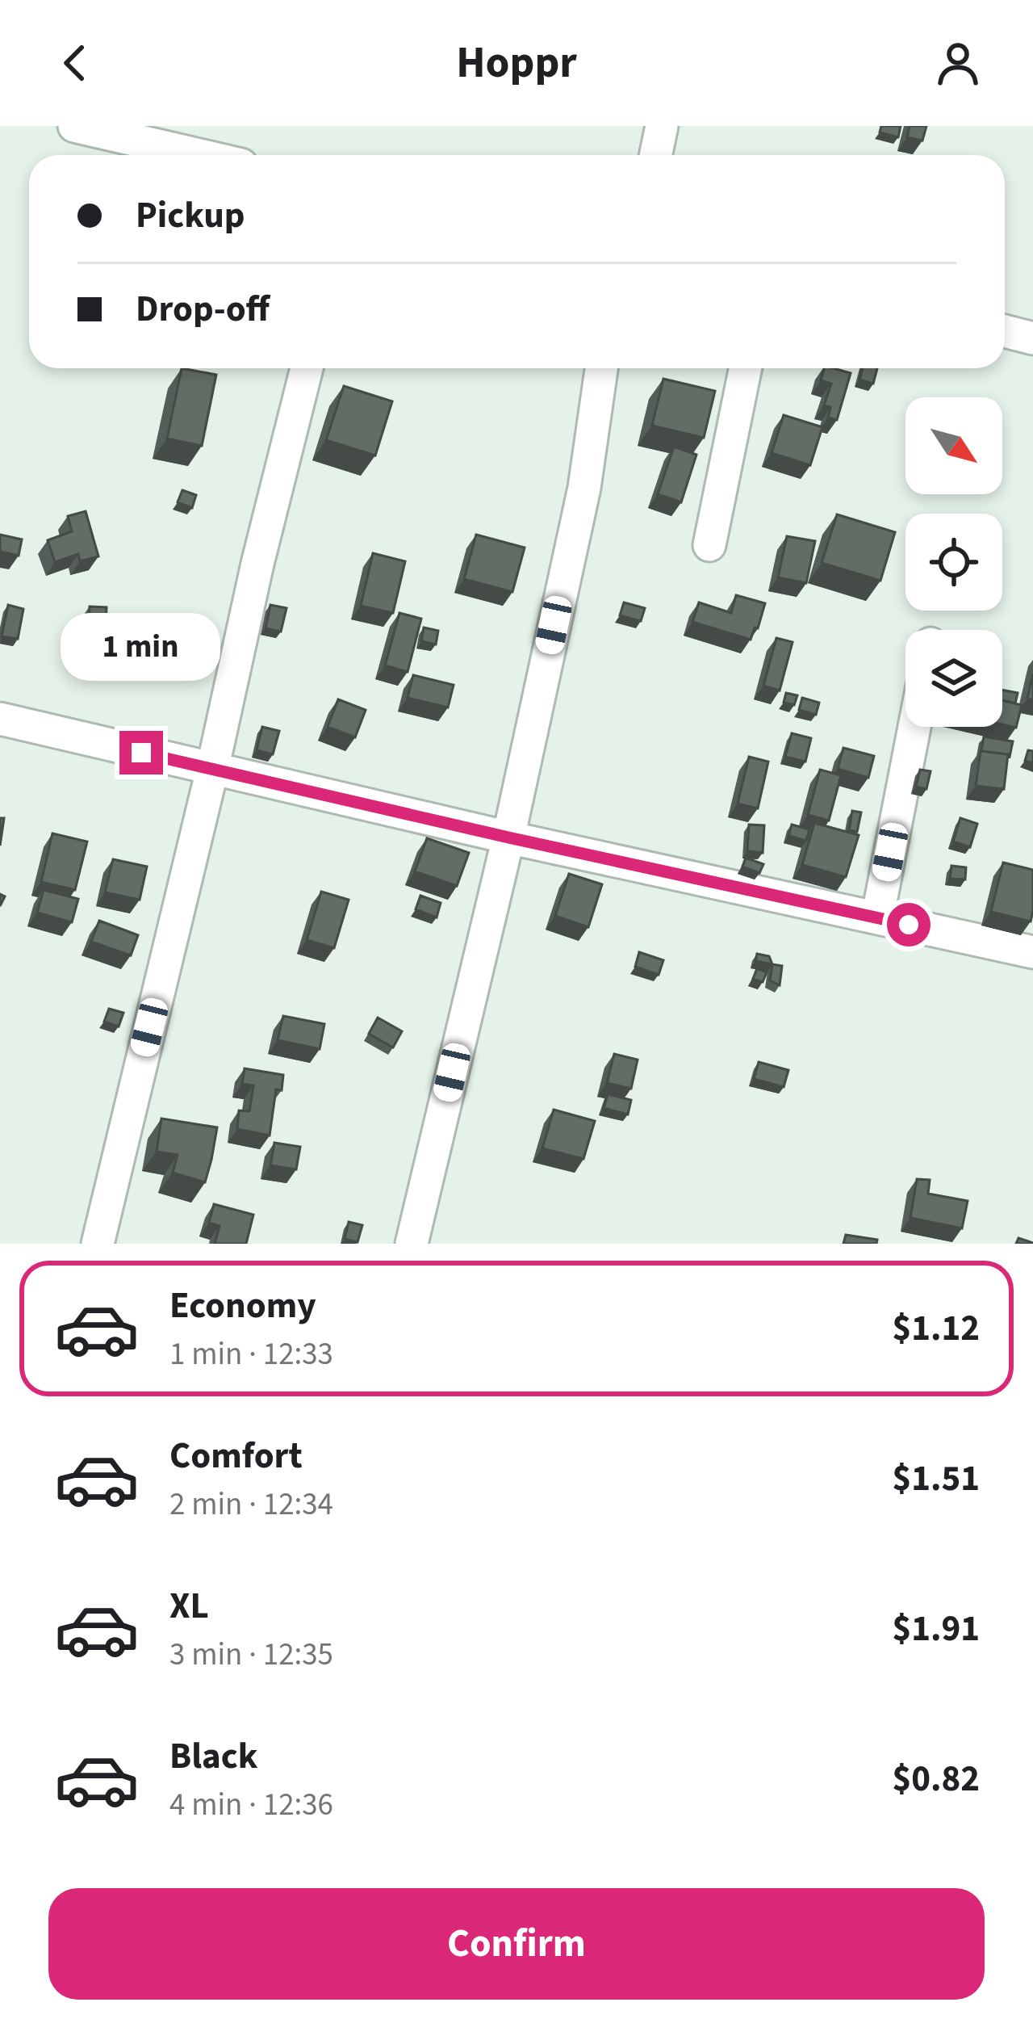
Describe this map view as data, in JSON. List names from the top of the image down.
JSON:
{
  "north": "bottom right",
  "page": {
    "header": "Hoppr",
    "banner": ["Pickup", "Drop-off"],
    "bubble": "1 min",
    "list": [
      {
        "name": "Economy",
        "note": "1 min · 12:33",
        "value": "$1.12"
      },
      {
        "name": "Comfort",
        "note": "2 min · 12:34",
        "value": "$1.51"
      },
      {
        "name": "XL",
        "note": "3 min · 12:35",
        "value": "$1.91"
      },
      {
        "name": "Black",
        "note": "4 min · 12:36",
        "value": "$0.82"
      }
    ],
    "buttons": "Confirm"
  }
}
